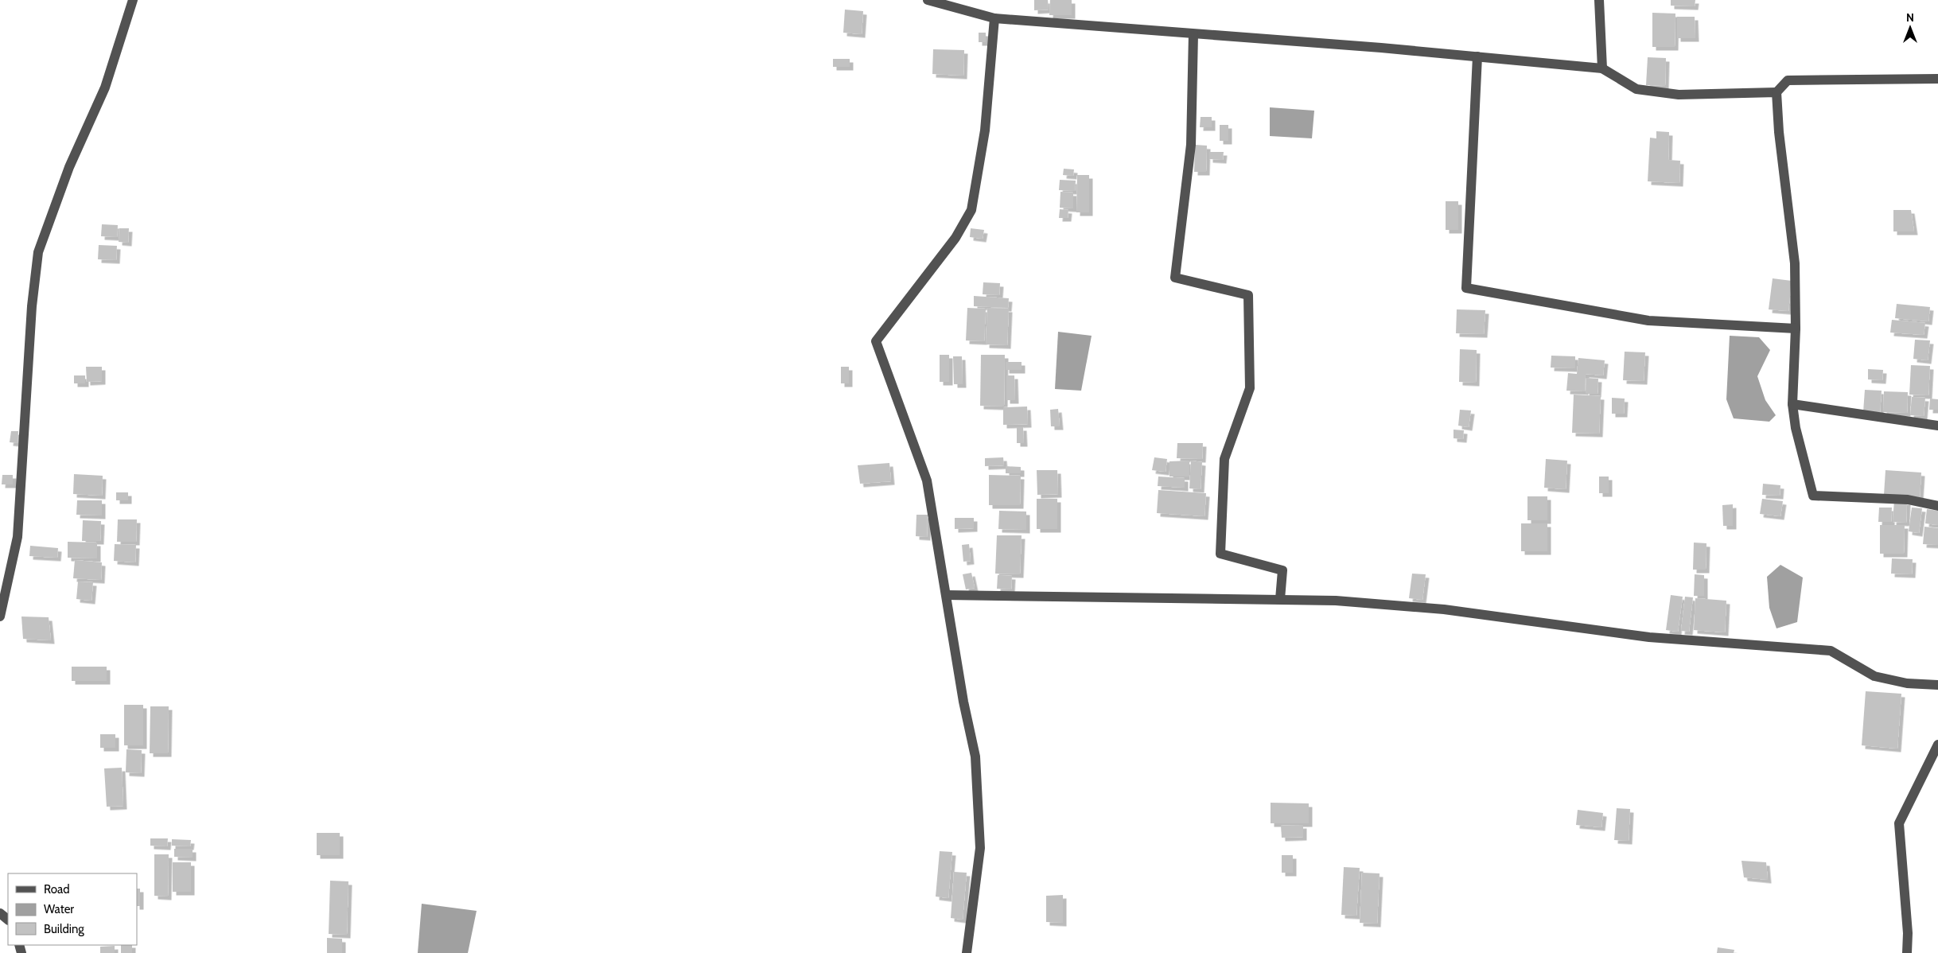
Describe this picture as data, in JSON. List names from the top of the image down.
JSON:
{
  "legend": ["Road", "Water", "Building"],
  "north": "top"
}
